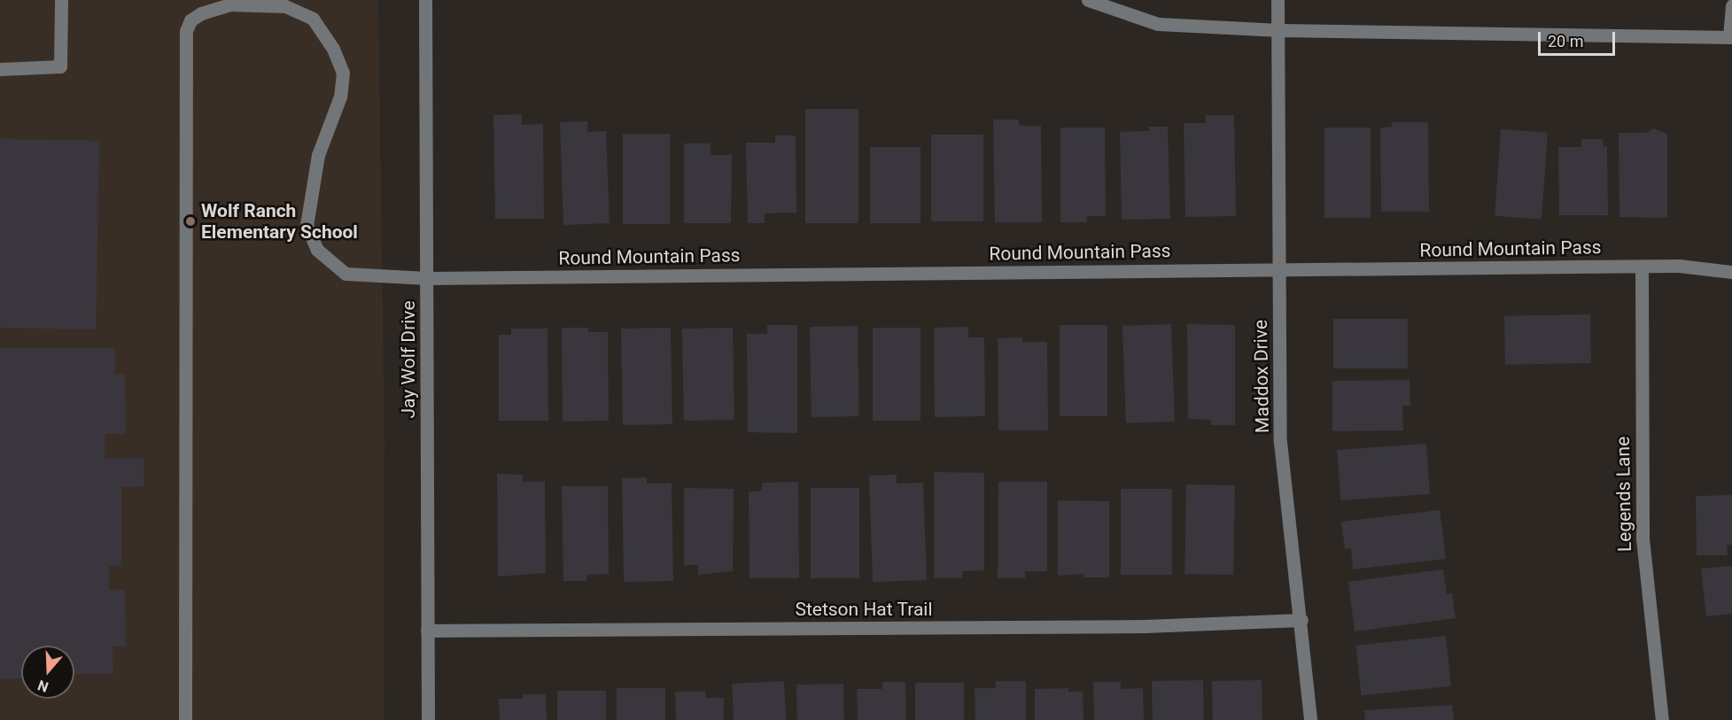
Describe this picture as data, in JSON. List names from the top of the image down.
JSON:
{
  "streets": {
    "street": [
      "Round Mountain Pass",
      "Jay Wolf Drive",
      "Maddox Drive",
      "Legends Lane",
      "Stetson Hat Trail"
    ]
  },
  "crossings": [
    ["Round Mountain Pass", "Jay Wolf Drive"],
    ["Round Mountain Pass", "Maddox Drive"],
    ["Round Mountain Pass", "Legends Lane"],
    ["Jay Wolf Drive", "Stetson Hat Trail"],
    ["Maddox Drive", "Stetson Hat Trail"]
  ],
  "places": ["Wolf Ranch Elementary School"],
  "scale_bar": "20 m",
  "north": "bottom"
}
